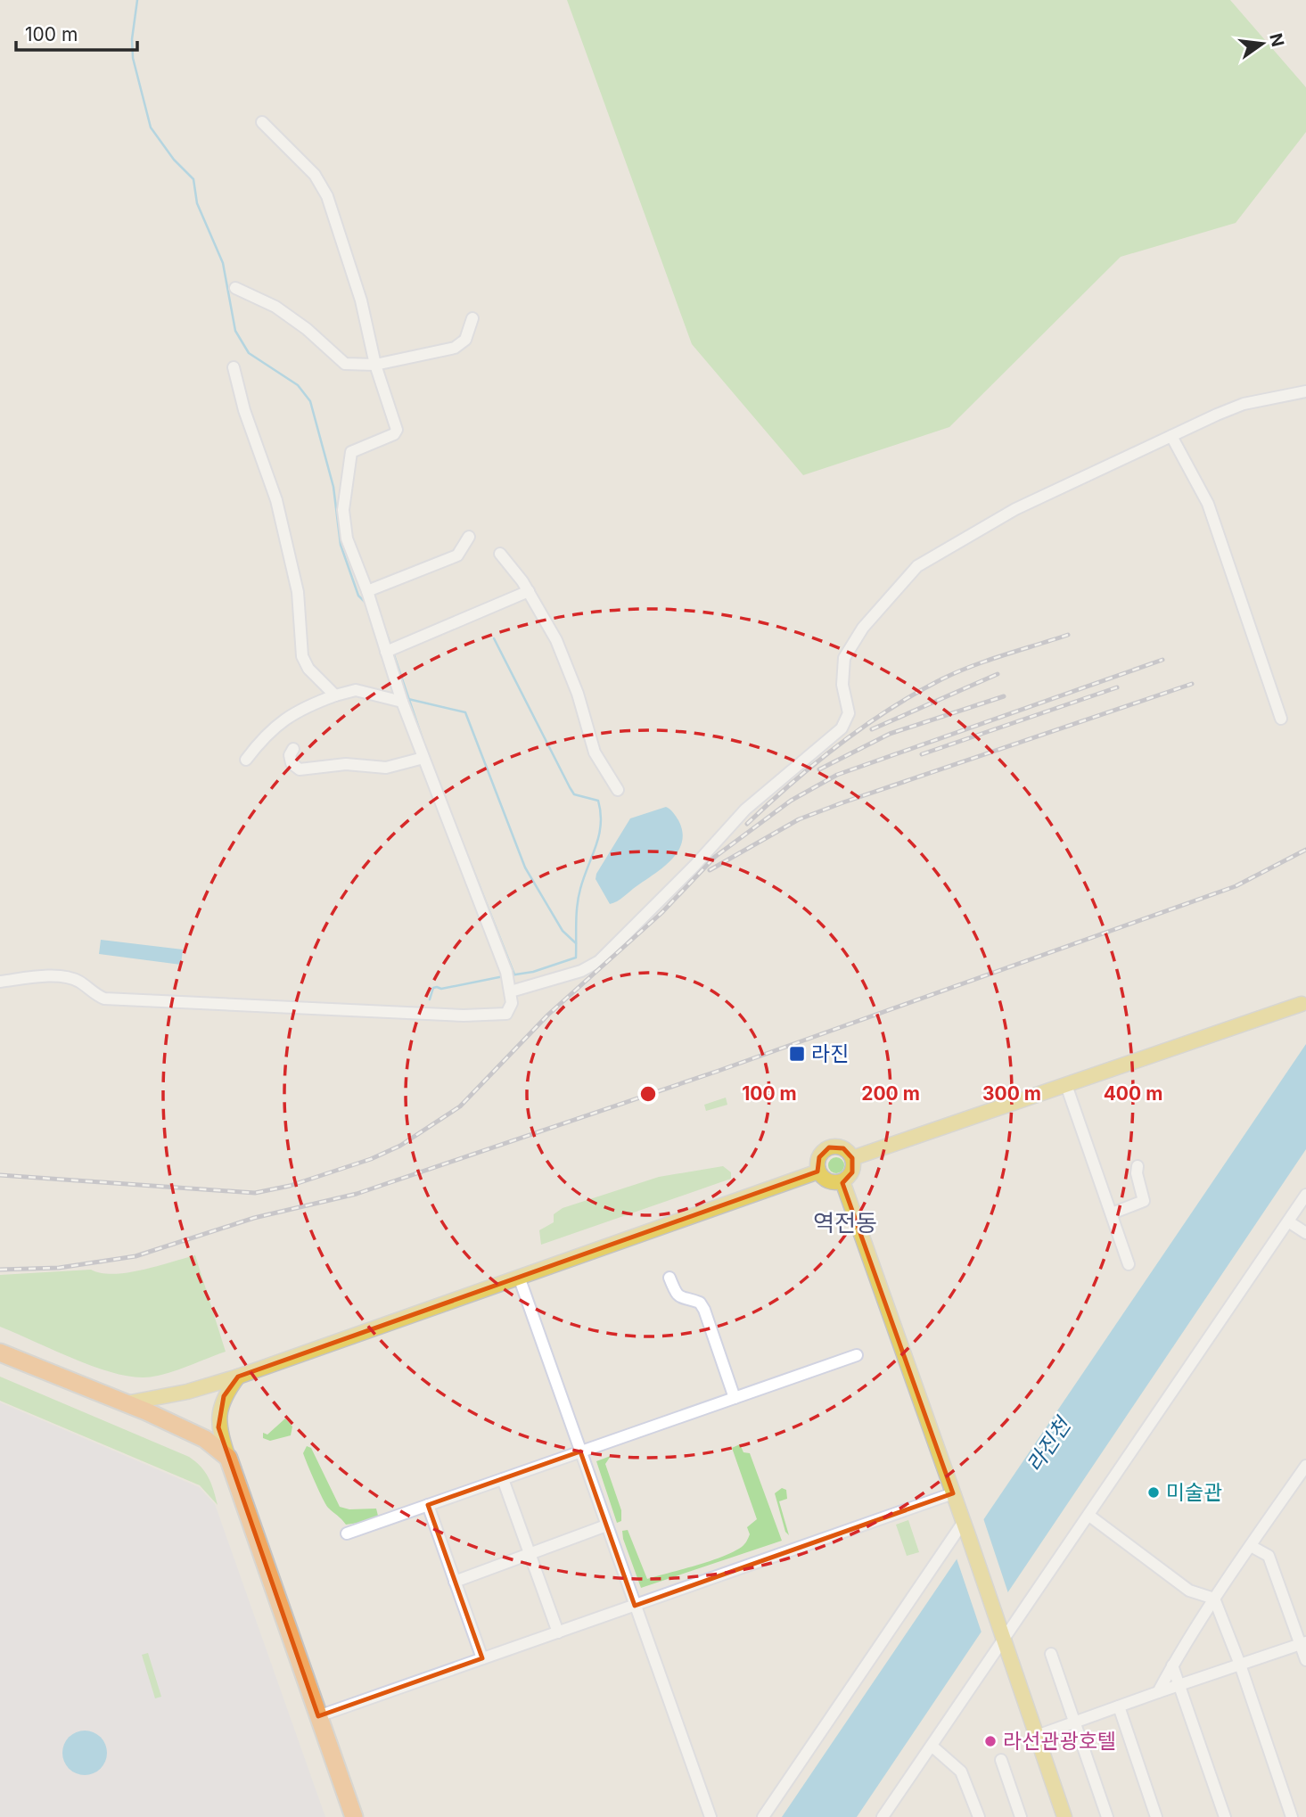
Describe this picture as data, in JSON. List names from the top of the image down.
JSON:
{
  "districts": ["역전동"],
  "water": ["라진천"],
  "places": {
    "transit": ["라진"],
    "other": ["미술관", "라선관광호텔"]
  },
  "scale_bar": "100 m",
  "north": "right",
  "rings": [
    "100 m",
    "200 m",
    "300 m",
    "400 m"
  ]
}
